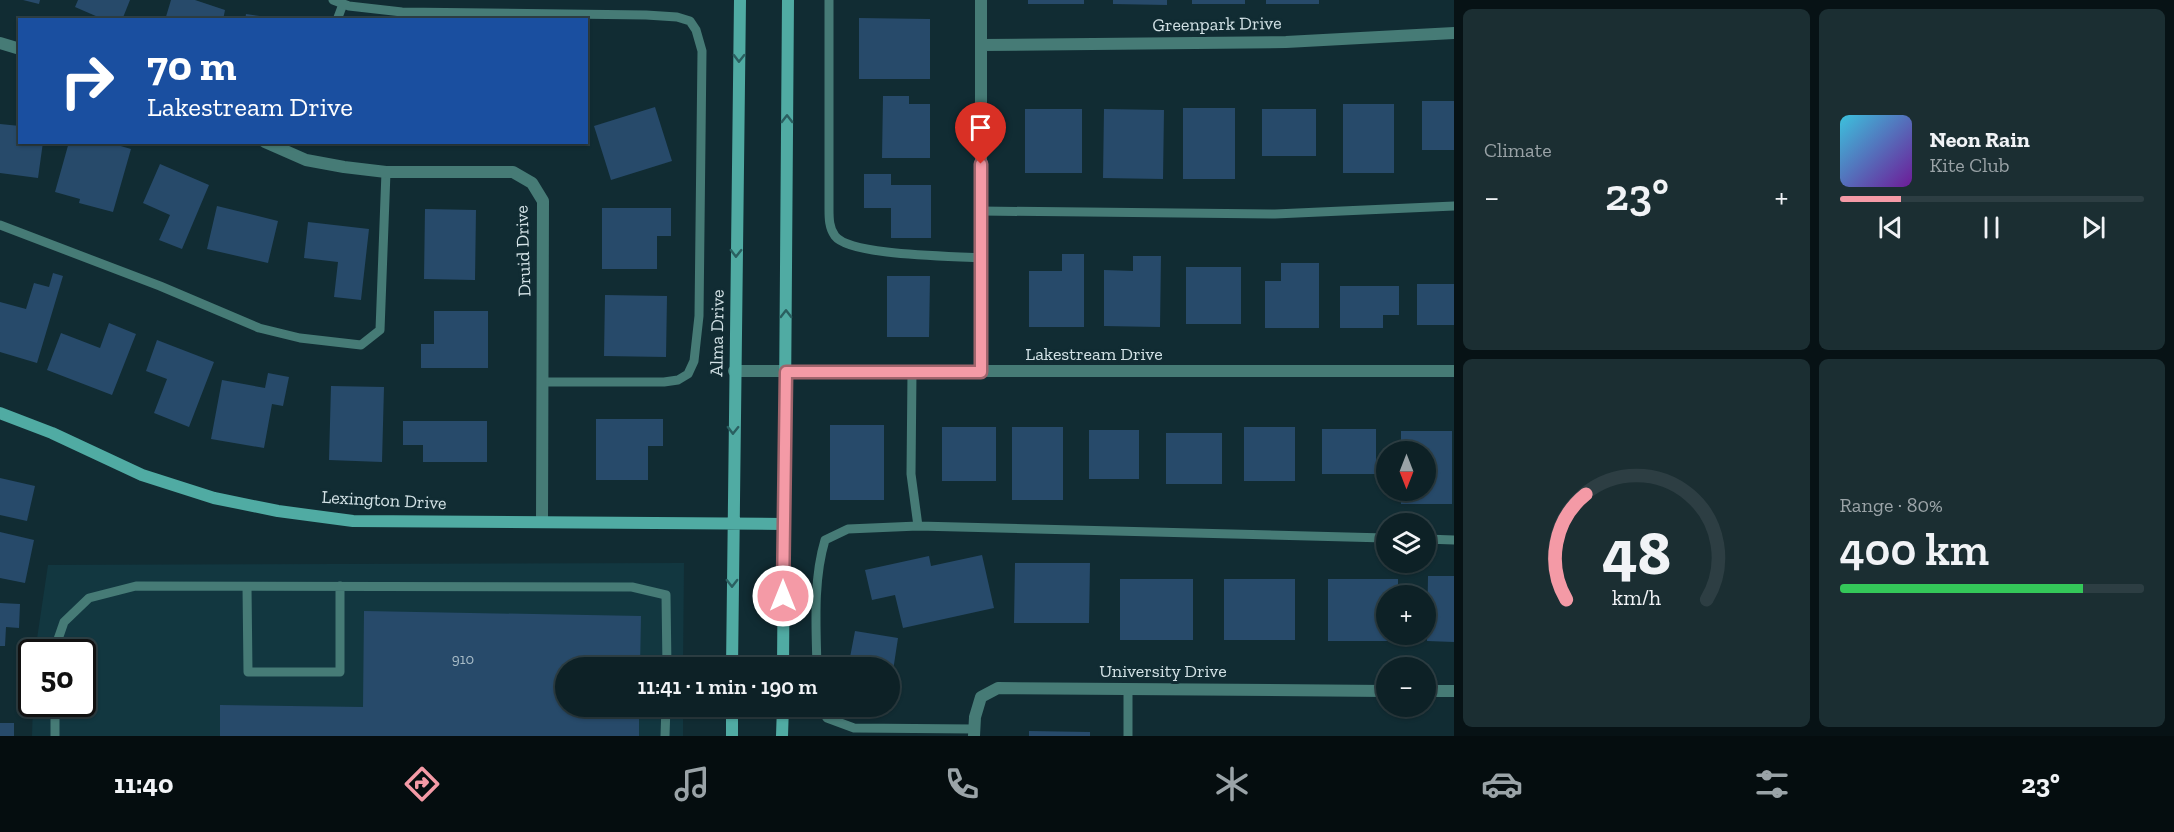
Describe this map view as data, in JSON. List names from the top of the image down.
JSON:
{
  "streets": {
    "main road": ["Alma Drive", "Lexington Drive"],
    "street": [
      "Greenpark Drive",
      "Druid Drive",
      "Lakestream Drive",
      "University Drive"
    ]
  },
  "crossings": [
    ["Druid Drive", "Lexington Drive"],
    ["Alma Drive", "Lakestream Drive"],
    ["Alma Drive", "Lexington Drive"]
  ],
  "house_numbers": ["910"],
  "north": "bottom",
  "page": {
    "tile": [
      "Climate",
      ["Range · 80%", "400 km"]
    ],
    "turn": ["70 m", "Lakestream Drive"],
    "song": ["Neon Rain", "Kite Club"],
    "heat": ["−", "23°", "+"],
    "map_buttons": ["+", "−"],
    "limit": "50",
    "trip": "11:41 · 1 min · 190 m",
    "tabs": ["11:40", "23°"],
    "gauge": ["48", "km/h"]
  }
}
